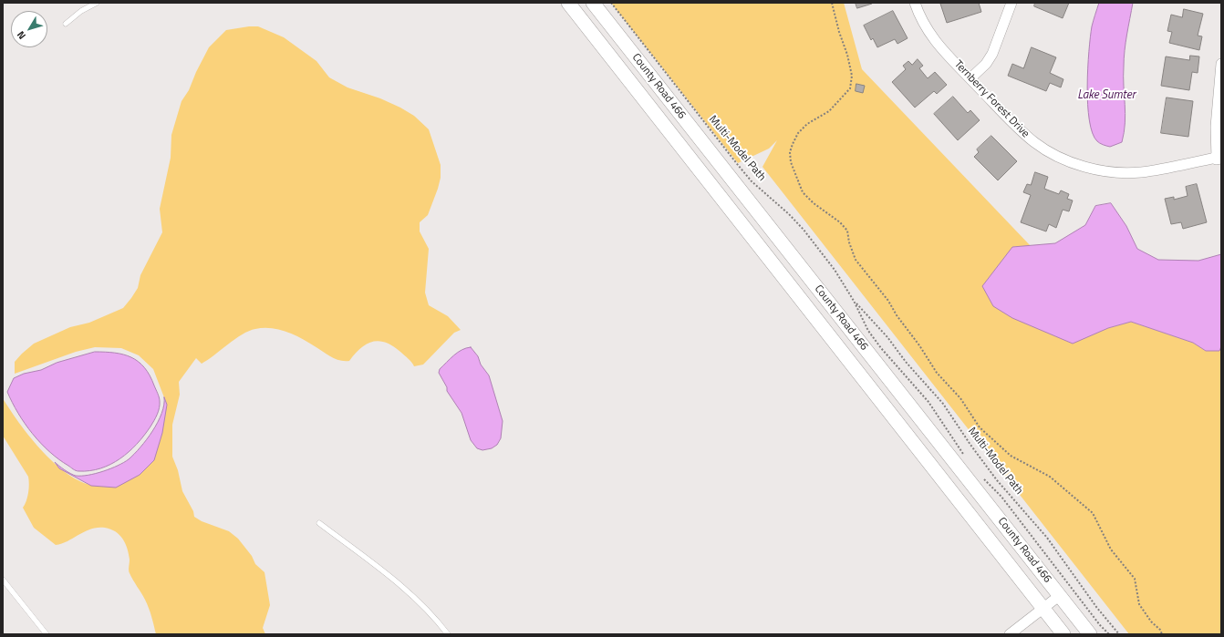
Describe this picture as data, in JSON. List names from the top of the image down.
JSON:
{
  "streets": {
    "main road": ["County Road 466"],
    "street": ["Ternberry Forest Drive"],
    "path": ["Multi-Model Path"]
  },
  "water": ["Lake Sumter"],
  "north": "bottom left"
}
